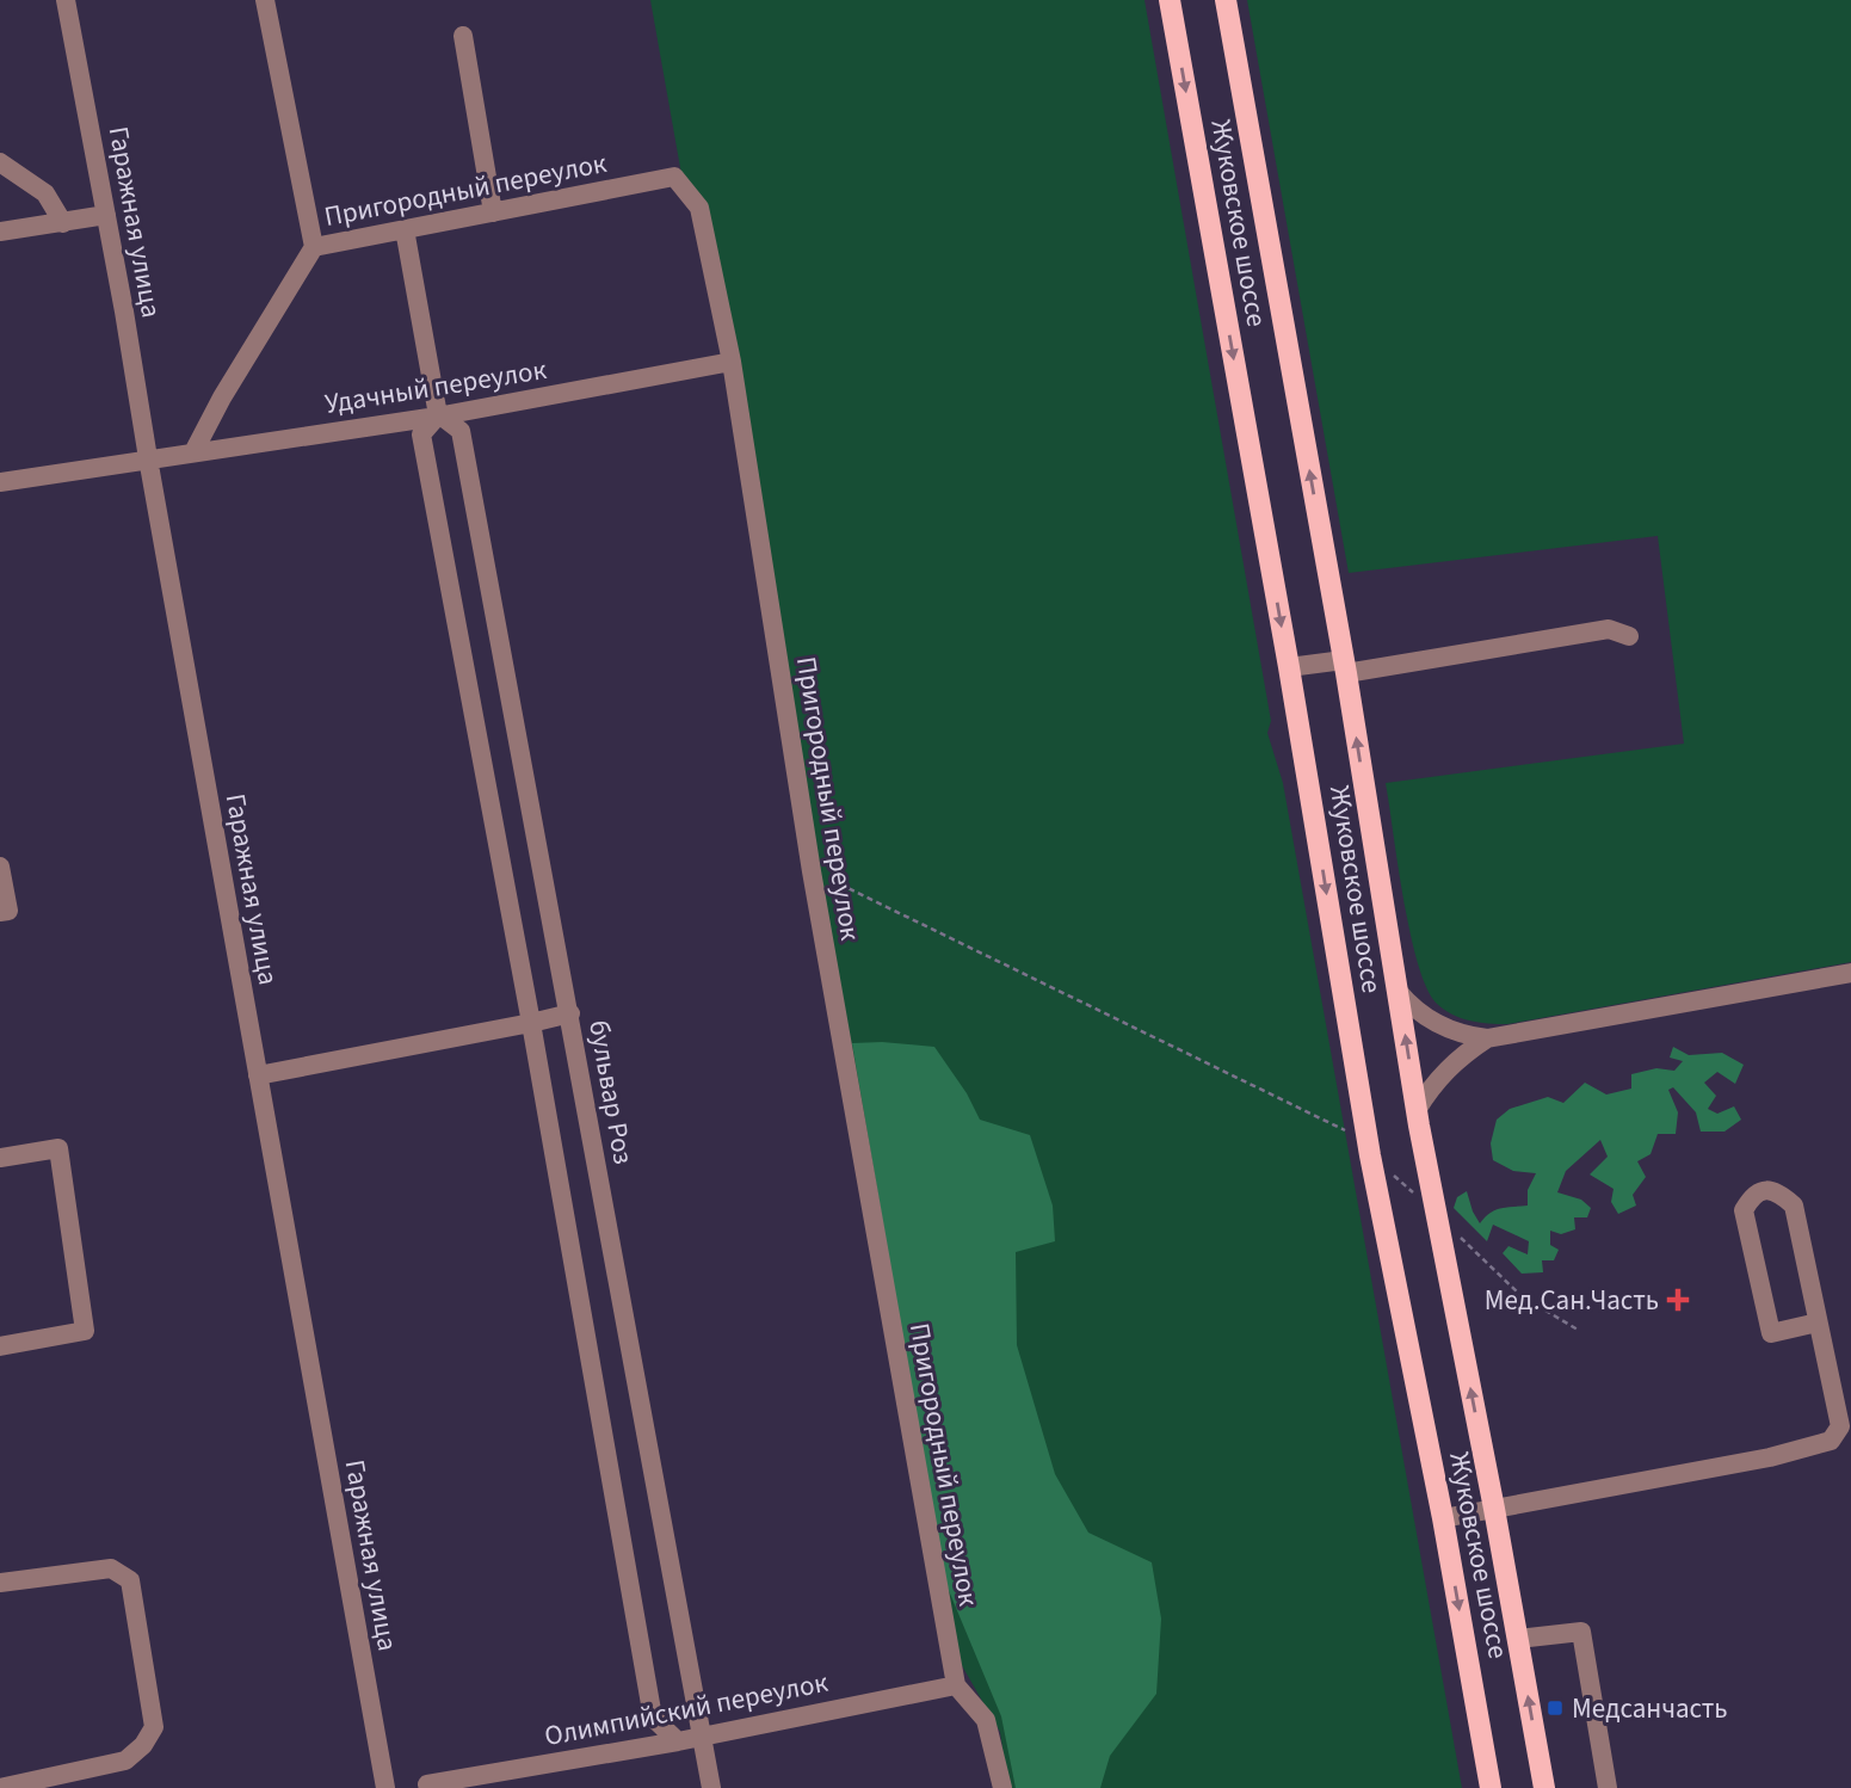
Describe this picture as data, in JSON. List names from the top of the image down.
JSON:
{
  "streets": {
    "main road": ["Жуковское шоссе"],
    "street": [
      "Пригородный переулок",
      "Гаражная улица",
      "Удачный переулок",
      "бульвар Роз",
      "Олимпийский переулок"
    ]
  },
  "crossings": [
    ["Пригородный переулок", "Удачный переулок"],
    ["Пригородный переулок", "Олимпийский переулок"],
    ["Гаражная улица", "Удачный переулок"],
    ["Удачный переулок", "бульвар Роз"],
    ["бульвар Роз", "Олимпийский переулок"]
  ],
  "places": {
    "health": ["Мед.Сан.Часть"],
    "transit": ["Медсанчасть"]
  }
}
